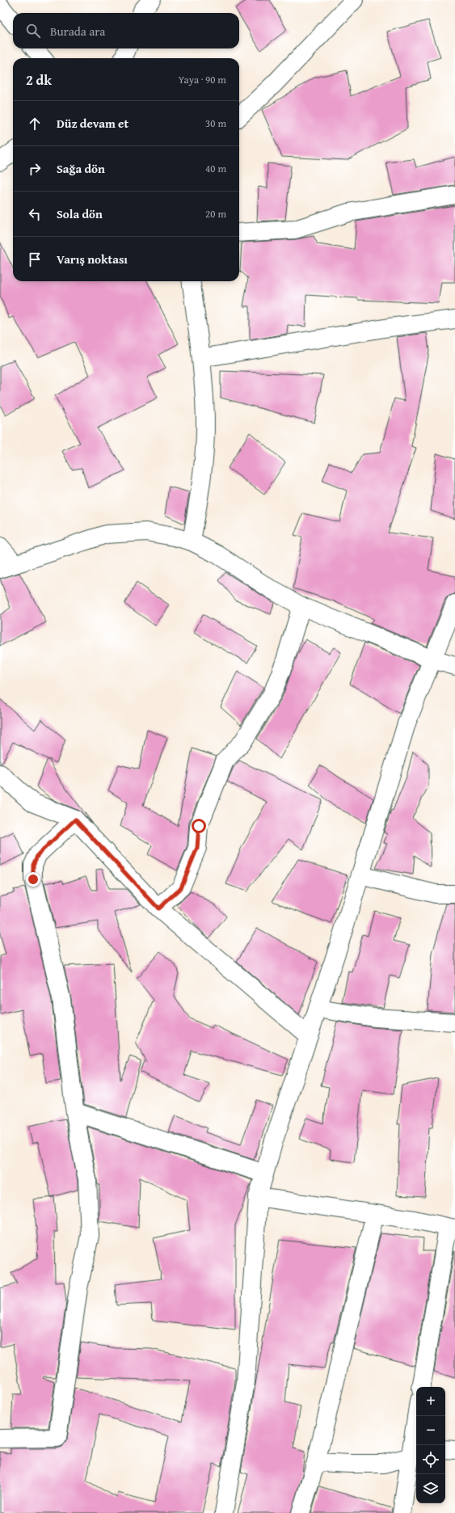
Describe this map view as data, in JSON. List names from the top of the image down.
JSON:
{
  "page": {
    "search": "Burada ara",
    "heading": ["2 dk", "Yaya · 90 m"],
    "list": [
      ["Düz devam et", "30 m"],
      ["Sağa dön", "40 m"],
      ["Sola dön", "20 m"],
      "Varış noktası"
    ],
    "map_buttons": ["+", "−"]
  }
}
